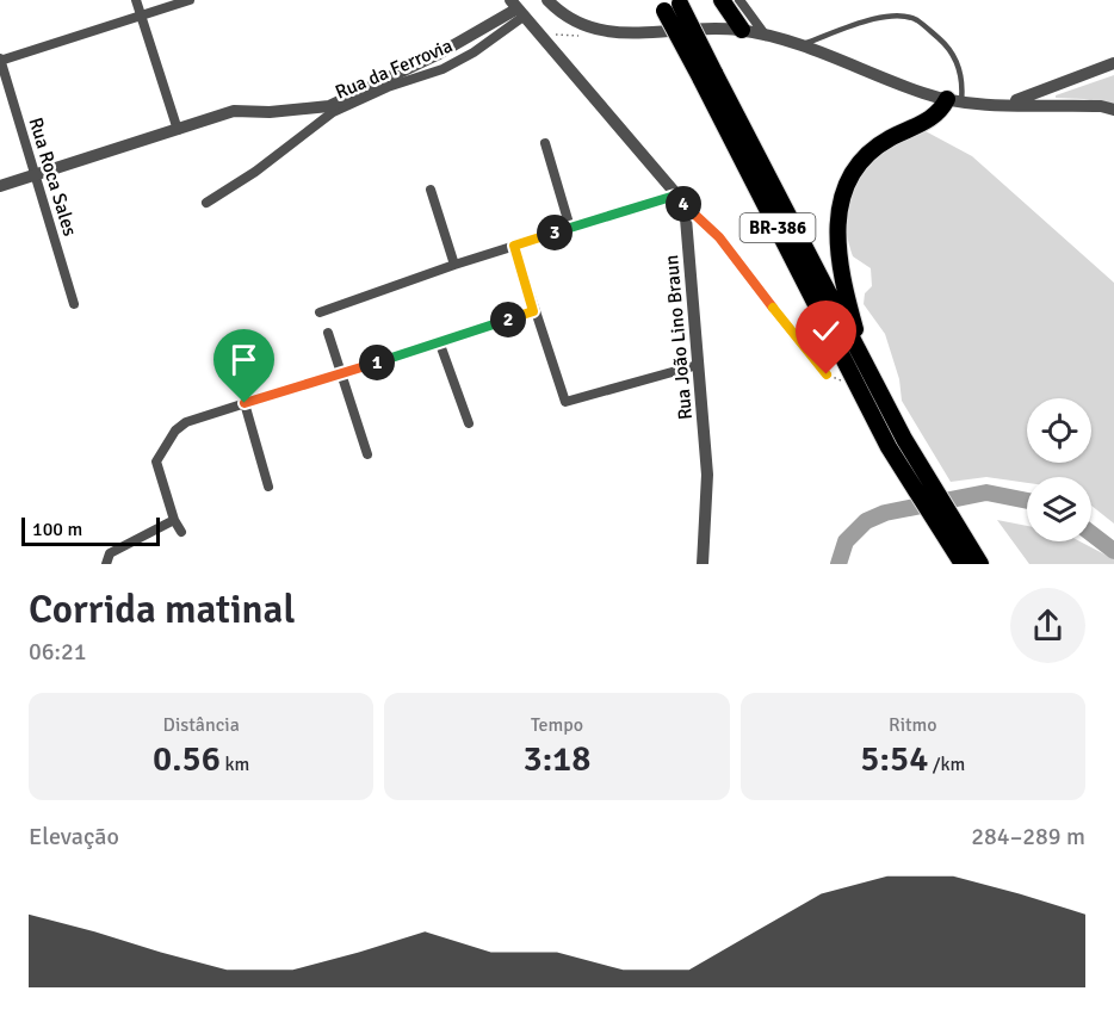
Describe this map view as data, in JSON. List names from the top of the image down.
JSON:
{
  "streets": {
    "highway": ["BR-386"],
    "street": ["Rua da Ferrovia", "Rua Roca Sales", "Rua João Lino Braun"]
  },
  "scale_bar": "100 m",
  "page": {
    "pins": [
      "4",
      "3",
      "2",
      "1"
    ],
    "scale": "100 m",
    "heading": ["Corrida matinal", "06:21"],
    "stats": [
      ["Distância", "0.56 km"],
      ["Tempo", "3:18"],
      ["Ritmo", "5:54 /km"]
    ],
    "chart": ["Elevação", "284–289 m"]
  }
}
